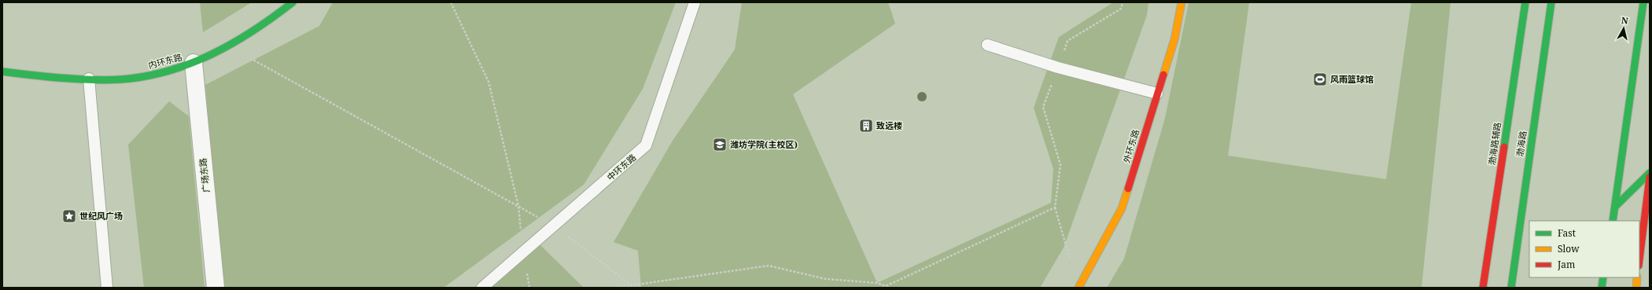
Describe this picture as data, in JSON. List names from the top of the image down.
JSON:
{
  "streets": {
    "main road": [
      "内环东路",
      "渤海路辅路",
      "渤海路",
      "外环东路"
    ],
    "street": ["广场东路"],
    "lane": ["中环东路"]
  },
  "crossings": [
    ["内环东路", "广场东路"]
  ],
  "places": {
    "sports": ["风雨篮球馆"],
    "building": ["致远楼"],
    "school or university": ["潍坊学院(主校区)"],
    "place": ["世纪风广场"]
  },
  "legend": ["Fast", "Slow", "Jam"],
  "north": "top"
}
